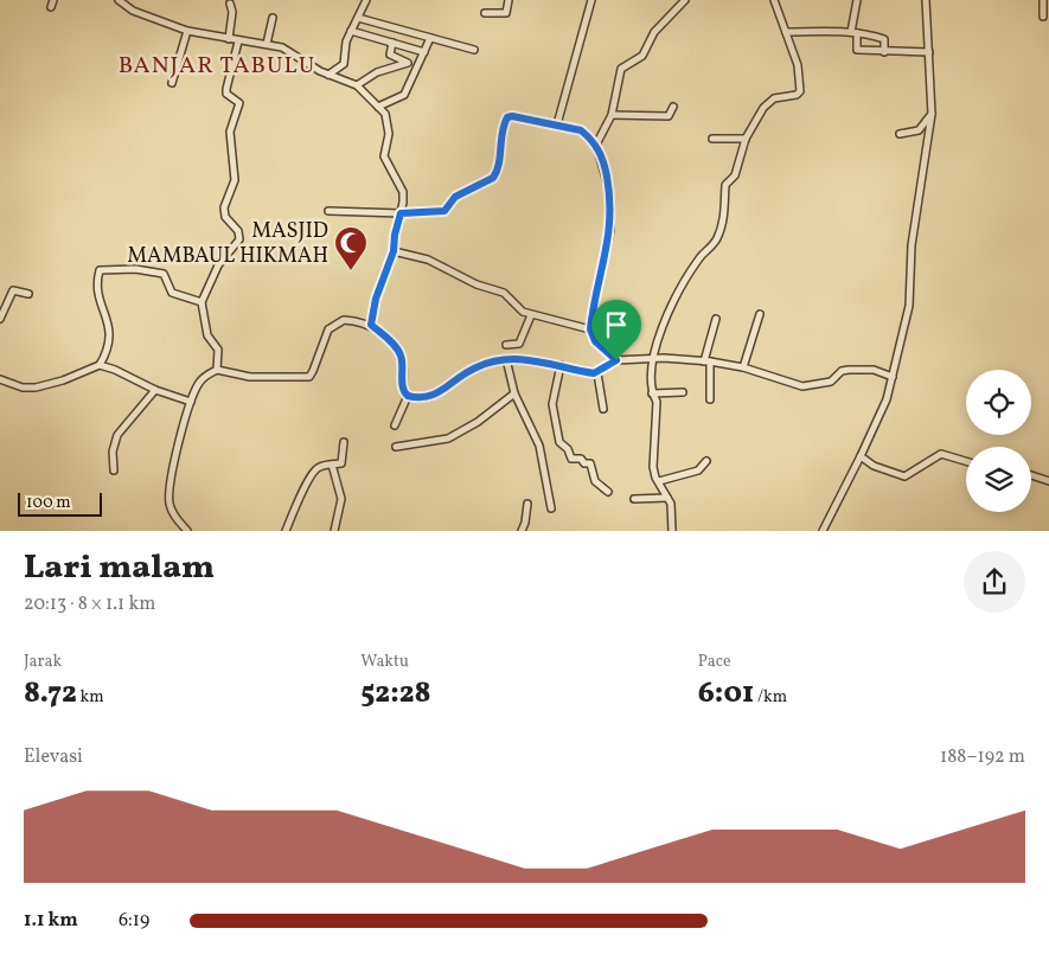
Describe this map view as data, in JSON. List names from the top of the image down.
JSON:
{
  "districts": ["BANJAR TABULU"],
  "places": {
    "mosque": ["MASJID MAMBAUL HIKMAH"]
  },
  "scale_bar": "100 m",
  "page": {
    "scale": "100 m",
    "heading": ["Lari malam", "20:13 · 8 × 1.1 km"],
    "stats": [
      ["Jarak", "8.72 km"],
      ["Waktu", "52:28"],
      ["Pace", "6:01 /km"]
    ],
    "chart": ["Elevasi", "188–192 m"],
    "list": [
      {
        "name": "1.1 km",
        "note": "6:19"
      }
    ]
  }
}
